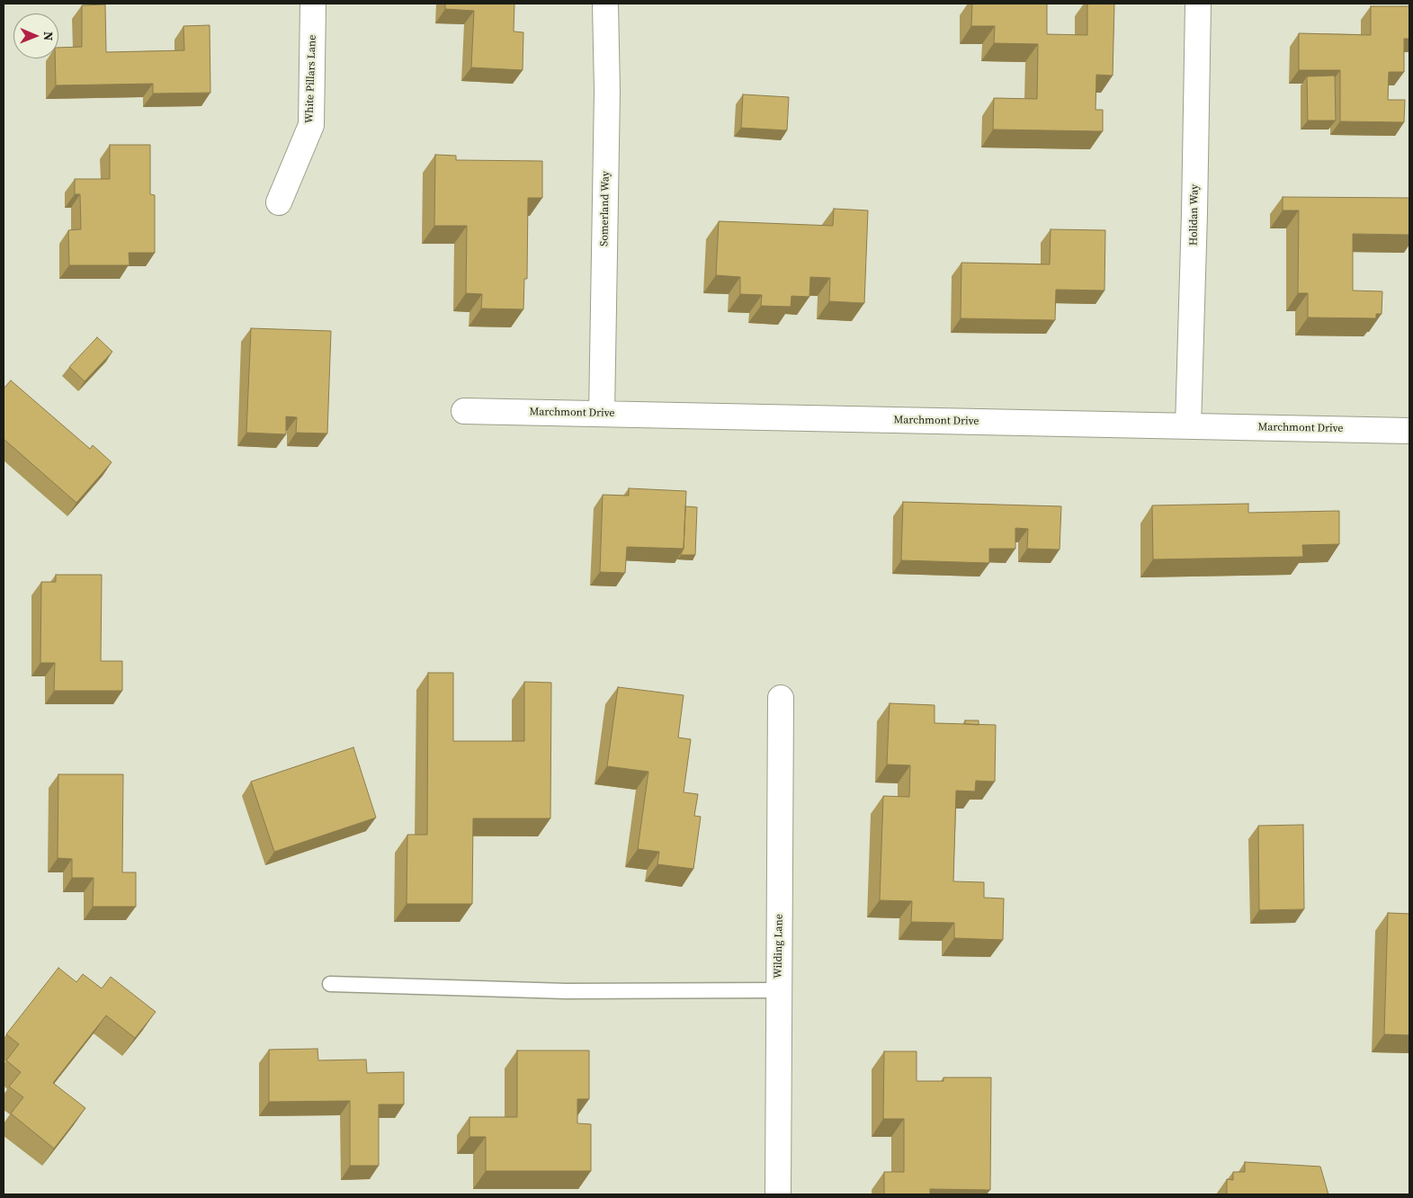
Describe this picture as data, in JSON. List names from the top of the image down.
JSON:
{
  "streets": {
    "street": [
      "White Pillars Lane",
      "Somerland Way",
      "Holidan Way",
      "Marchmont Drive",
      "Wilding Lane"
    ]
  },
  "crossings": [
    ["Somerland Way", "Marchmont Drive"],
    ["Holidan Way", "Marchmont Drive"]
  ],
  "north": "right"
}
